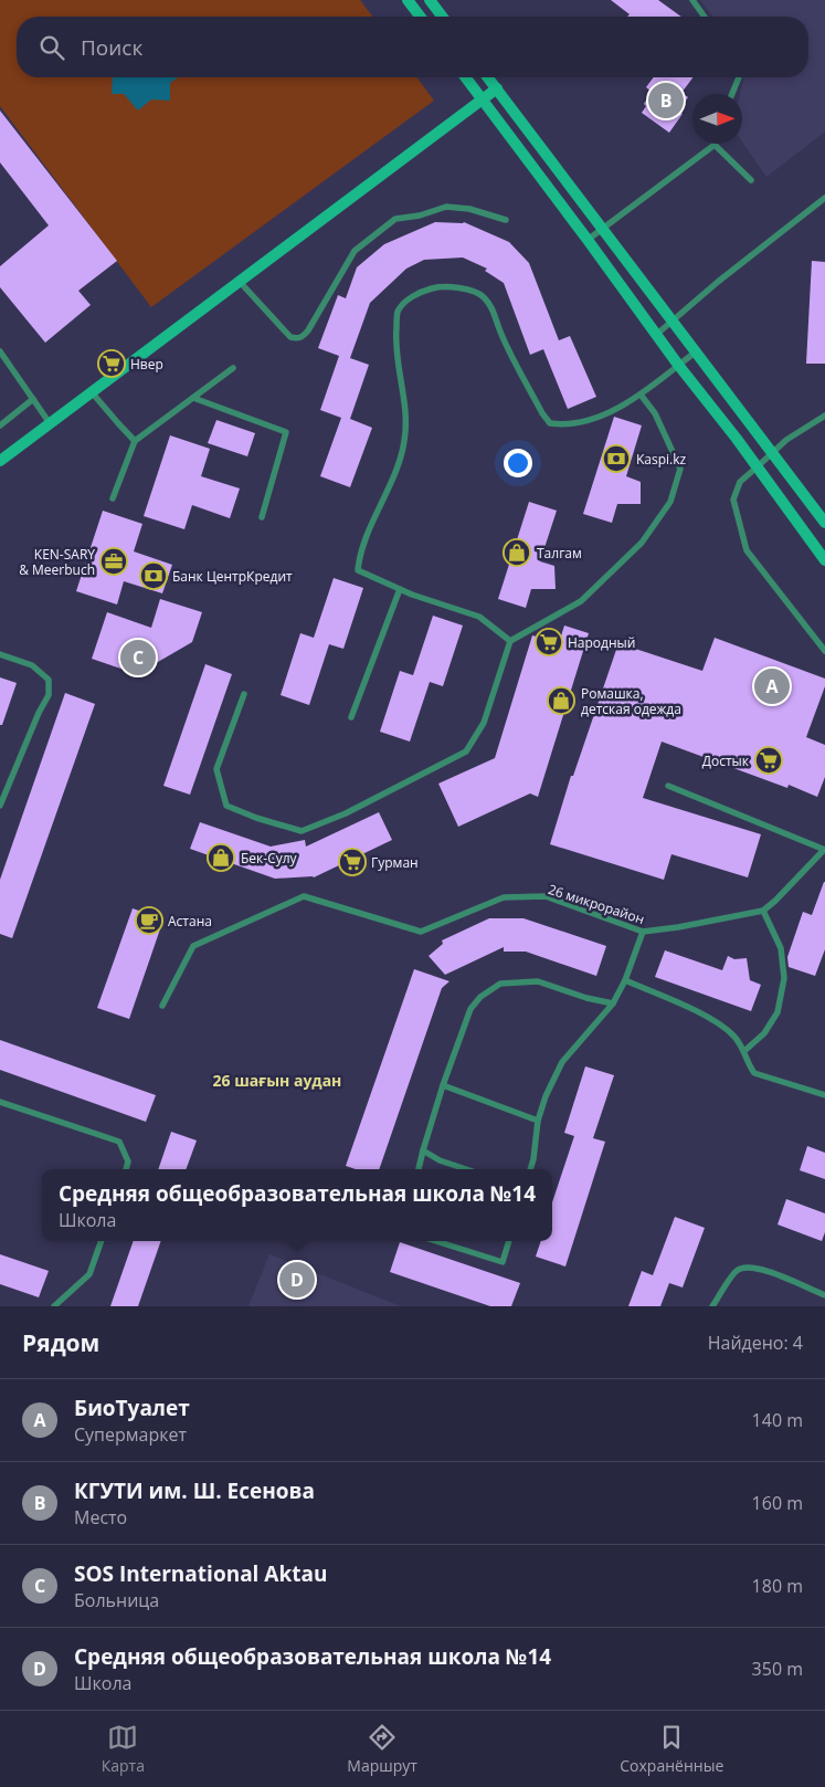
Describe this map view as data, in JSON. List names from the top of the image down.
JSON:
{
  "streets": {
    "lane": ["26 микрорайон"]
  },
  "districts": ["26 шағын аудан"],
  "places": {
    "supermarket": [
      "Нвер",
      "Народный",
      "Достык",
      "Гурман"
    ],
    "bank": ["Kaspi.kz", "Банк ЦентрКредит"],
    "shop": ["Талгам", "Ромашка, детская одежда", "Бек-Сулу"],
    "office": ["KEN-SARY & Meerbuch"],
    "cafe": ["Астана"]
  },
  "north": "right",
  "page": {
    "search": "Поиск",
    "pins": [
      "B",
      "C",
      "A",
      "D"
    ],
    "popup": ["Cредняя общеобразовательная школа №14", "Школа"],
    "heading": ["Рядом", "Найдено: 4"],
    "list": [
      {
        "mark": "A",
        "name": "БиоТуалет",
        "note": "Супермаркет",
        "value": "140 m"
      },
      {
        "mark": "B",
        "name": "КГУТИ им. Ш. Есенова",
        "note": "Место",
        "value": "160 m"
      },
      {
        "mark": "C",
        "name": "SOS International Aktau",
        "note": "Больница",
        "value": "180 m"
      },
      {
        "mark": "D",
        "name": "Cредняя общеобразовательная школа №14",
        "note": "Школа",
        "value": "350 m"
      }
    ],
    "nav": ["Карта", "Маршрут", "Сохранённые"]
  }
}
